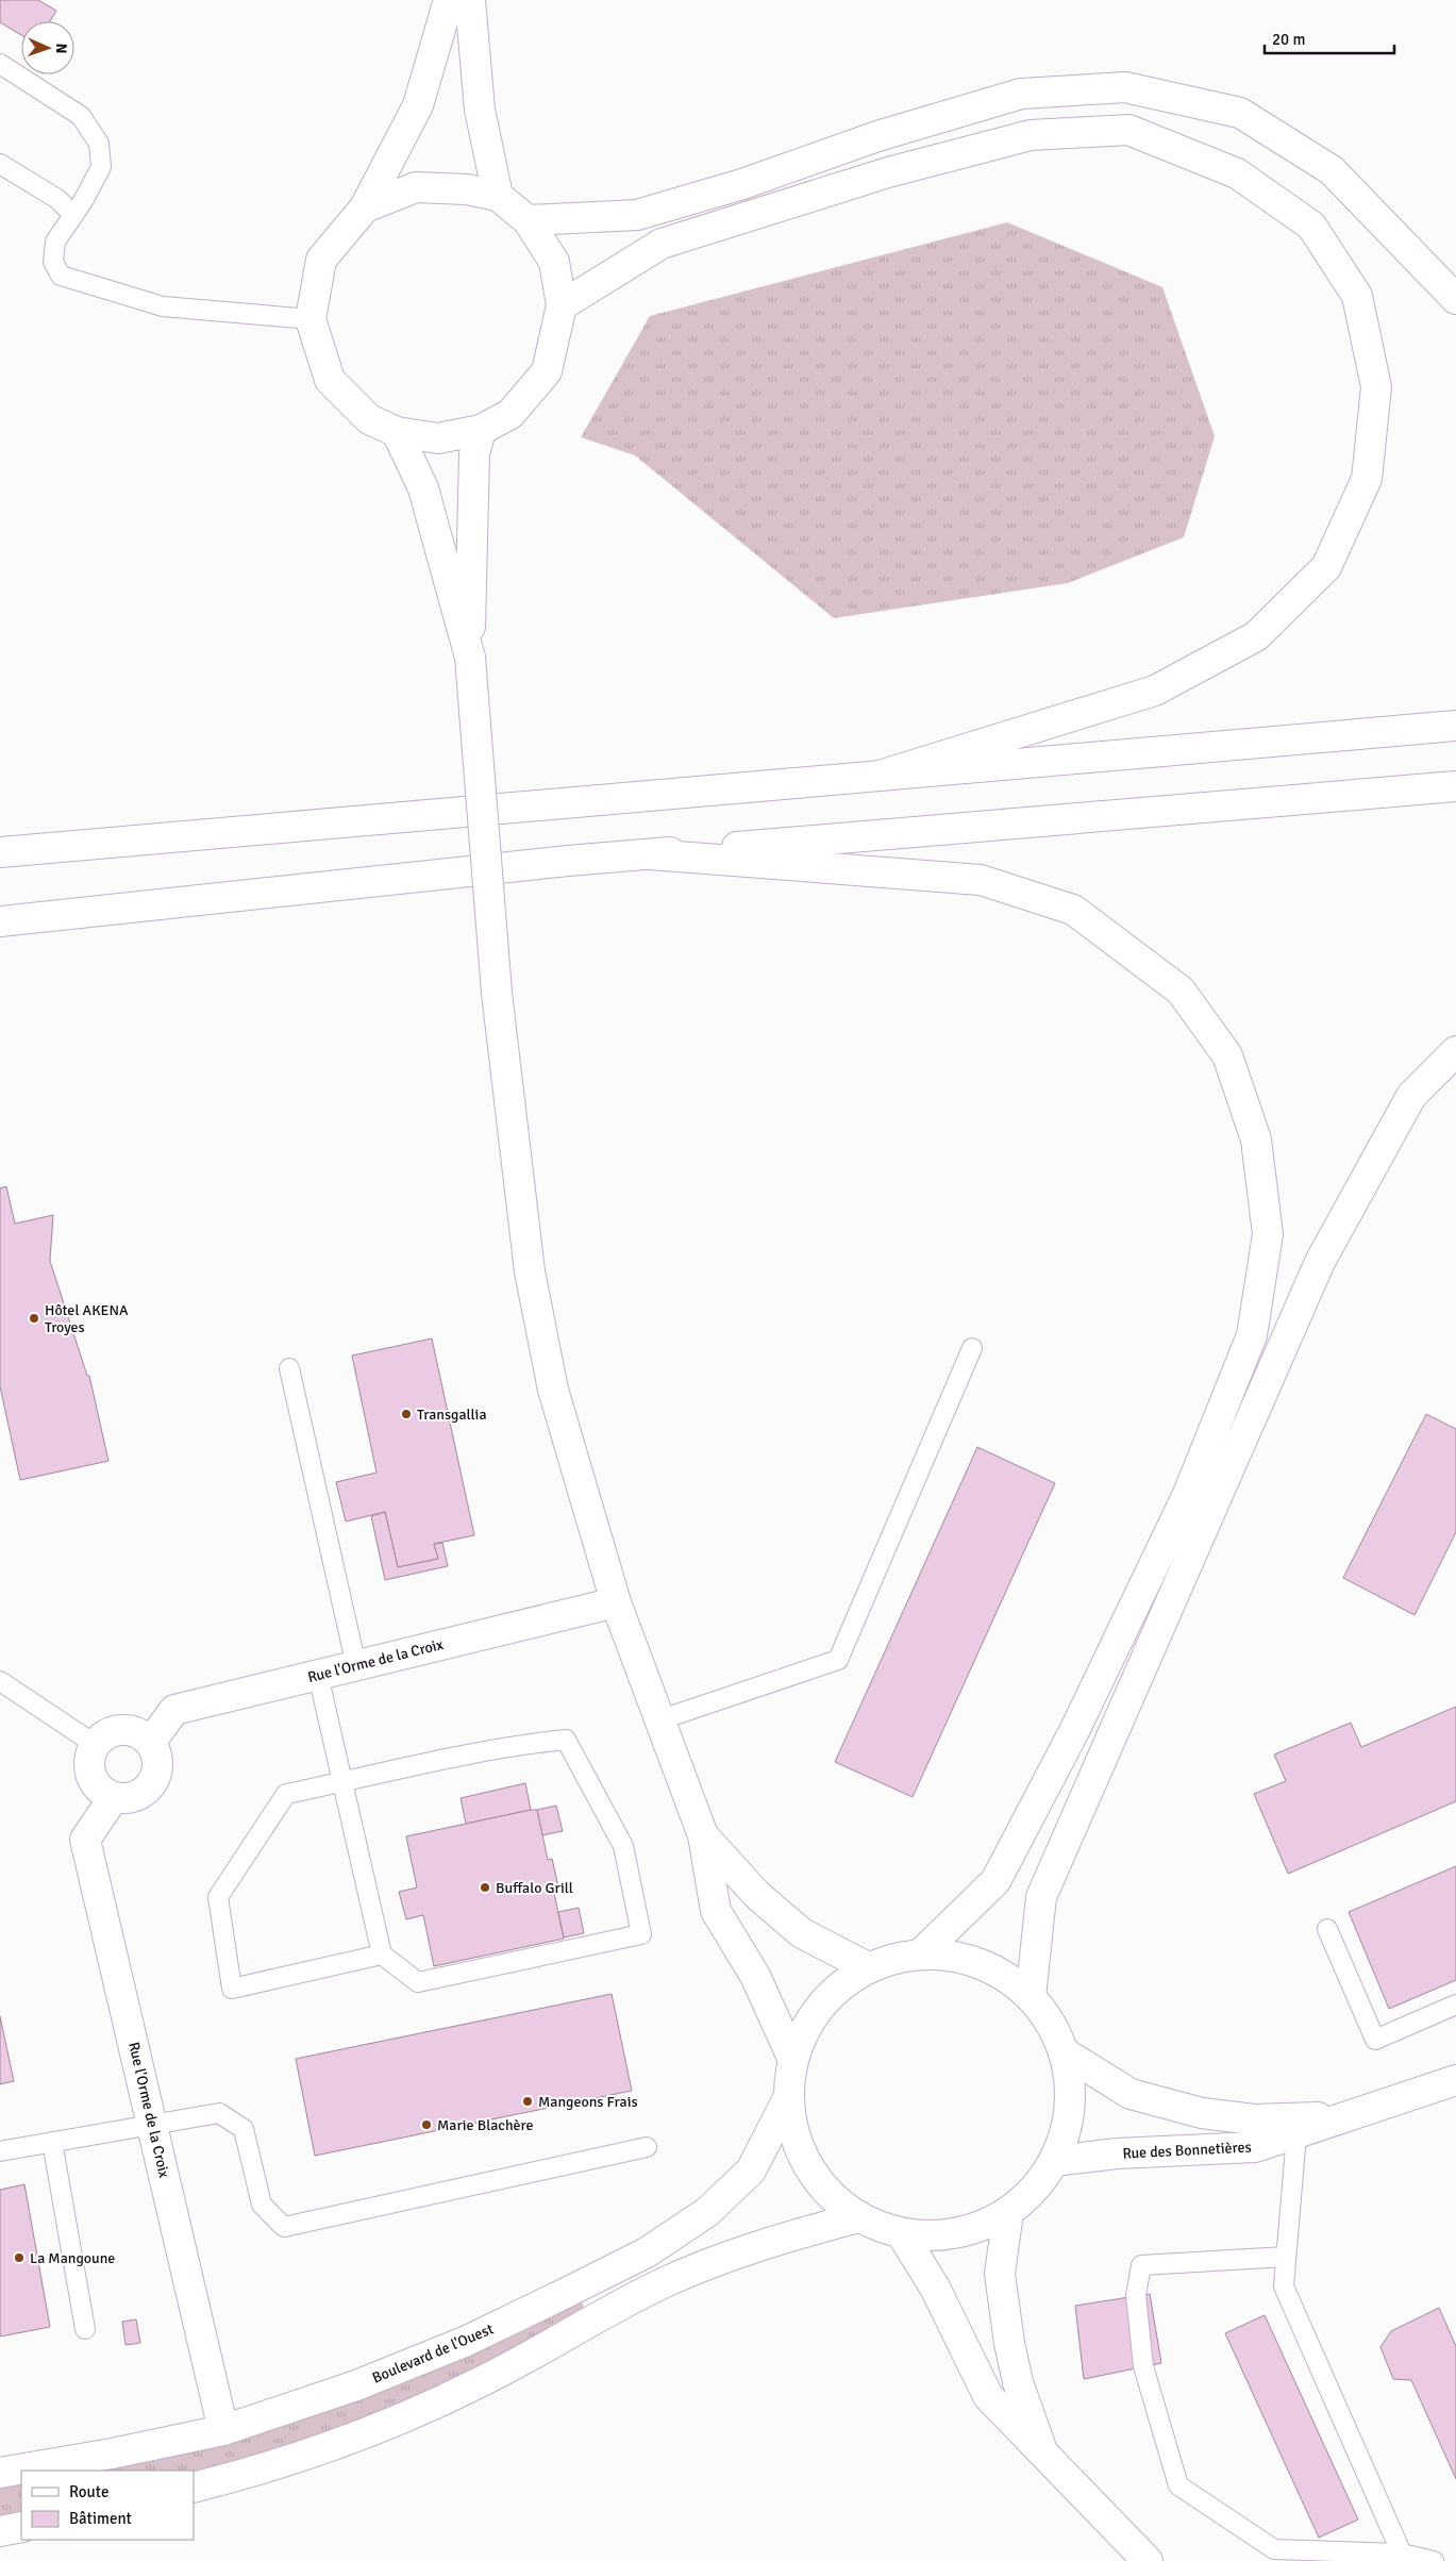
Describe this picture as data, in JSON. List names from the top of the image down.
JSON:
{
  "streets": {
    "main road": ["Rue l'Orme de la Croix", "Rue des Bonnetières", "Boulevard de l'Ouest"]
  },
  "crossings": [
    ["Rue l'Orme de la Croix", "Boulevard de l'Ouest"]
  ],
  "places": [
    "Hôtel AKENA Troyes",
    "Transgallia",
    "Buffalo Grill",
    "Mangeons Frais",
    "Marie Blachère",
    "La Mangoune"
  ],
  "legend": ["Route", "Bâtiment"],
  "scale_bar": "20 m",
  "north": "right"
}
